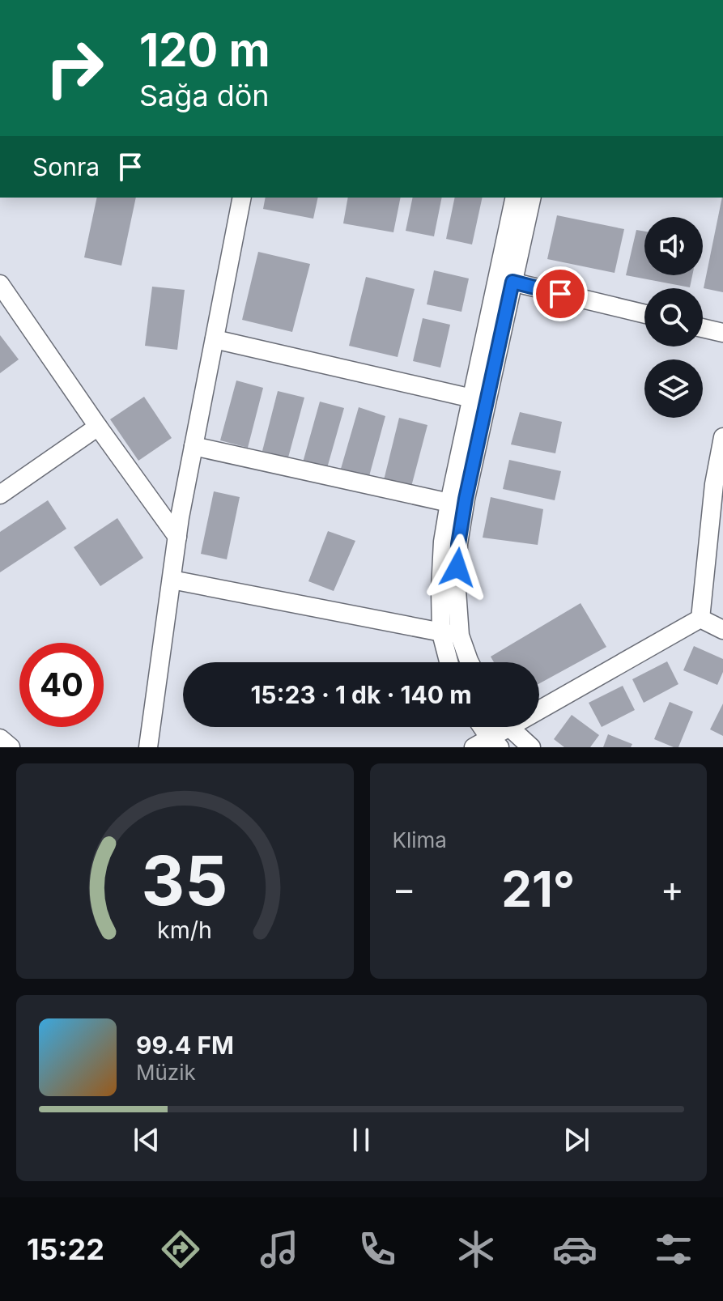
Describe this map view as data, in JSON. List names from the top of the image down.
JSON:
{
  "page": {
    "turn": ["120 m", "Sağa dön"],
    "then": "Sonra",
    "limit": "40",
    "trip": "15:23 · 1 dk · 140 m",
    "tile": "Klima",
    "heat": ["−", "21°", "+"],
    "song": ["99.4 FM", "Müzik"],
    "tabs": "15:22",
    "gauge": ["35", "km/h"]
  }
}
